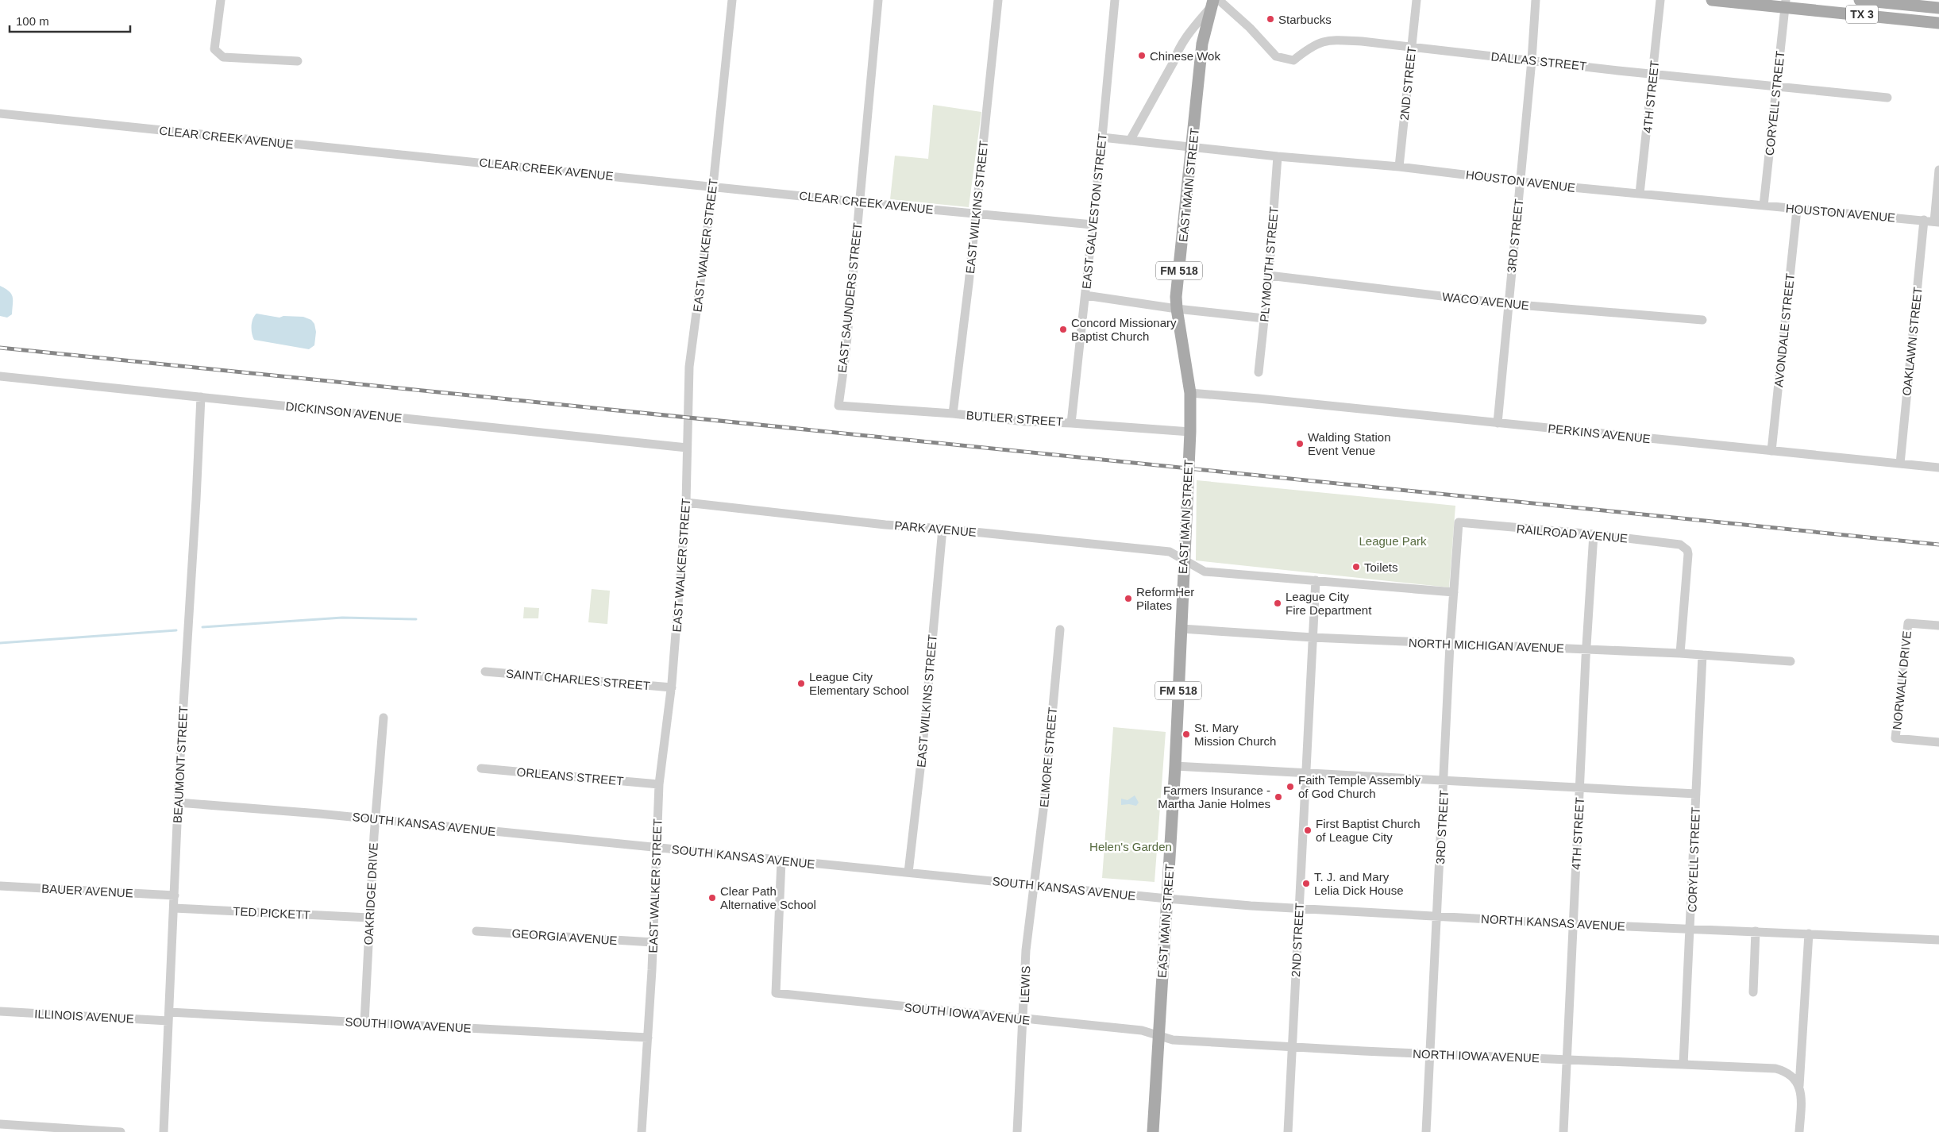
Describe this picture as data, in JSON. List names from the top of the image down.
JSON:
{
  "streets": {
    "main road": ["TX 3", "EAST MAIN STREET", "FM 518"],
    "street": [
      "DALLAS STREET",
      "2ND STREET",
      "4TH STREET",
      "CORYELL STREET",
      "CLEAR CREEK AVENUE",
      "HOUSTON AVENUE",
      "EAST WILKINS STREET",
      "EAST GALVESTON STREET",
      "3RD STREET",
      "EAST WALKER STREET",
      "PLYMOUTH STREET",
      "EAST SAUNDERS STREET",
      "WACO AVENUE",
      "AVONDALE STREET",
      "OAKLAWN STREET",
      "DICKINSON AVENUE",
      "BUTLER STREET",
      "PERKINS AVENUE",
      "PARK AVENUE",
      "RAILROAD AVENUE",
      "NORTH MICHIGAN AVENUE",
      "SAINT CHARLES STREET",
      "NORWALK DRIVE",
      "ELMORE STREET",
      "BEAUMONT STREET",
      "ORLEANS STREET",
      "SOUTH KANSAS AVENUE",
      "BAUER AVENUE",
      "OAKRIDGE DRIVE",
      "TED PICKETT",
      "NORTH KANSAS AVENUE",
      "GEORGIA AVENUE",
      "LEWIS",
      "SOUTH IOWA AVENUE",
      "ILLINOIS AVENUE",
      "NORTH IOWA AVENUE"
    ]
  },
  "crossings": [
    ["TX 3", "CORYELL STREET"],
    ["DALLAS STREET", "2ND STREET"],
    ["DALLAS STREET", "4TH STREET"],
    ["DALLAS STREET", "CORYELL STREET"],
    ["DALLAS STREET", "EAST MAIN STREET"],
    ["DALLAS STREET", "3RD STREET"],
    ["2ND STREET", "HOUSTON AVENUE"],
    ["2ND STREET", "PARK AVENUE"],
    ["2ND STREET", "NORTH MICHIGAN AVENUE"],
    ["2ND STREET", "NORTH KANSAS AVENUE"],
    ["2ND STREET", "NORTH IOWA AVENUE"],
    ["4TH STREET", "HOUSTON AVENUE"],
    ["4TH STREET", "RAILROAD AVENUE"],
    ["4TH STREET", "NORTH MICHIGAN AVENUE"],
    ["4TH STREET", "NORTH KANSAS AVENUE"],
    ["4TH STREET", "NORTH IOWA AVENUE"],
    ["CORYELL STREET", "HOUSTON AVENUE"],
    ["CORYELL STREET", "NORTH MICHIGAN AVENUE"],
    ["CORYELL STREET", "NORTH KANSAS AVENUE"],
    ["CORYELL STREET", "NORTH IOWA AVENUE"],
    ["CLEAR CREEK AVENUE", "EAST WILKINS STREET"],
    ["CLEAR CREEK AVENUE", "EAST GALVESTON STREET"],
    ["CLEAR CREEK AVENUE", "EAST WALKER STREET"],
    ["CLEAR CREEK AVENUE", "EAST SAUNDERS STREET"],
    ["HOUSTON AVENUE", "EAST MAIN STREET"],
    ["HOUSTON AVENUE", "EAST GALVESTON STREET"],
    ["HOUSTON AVENUE", "3RD STREET"],
    ["HOUSTON AVENUE", "PLYMOUTH STREET"],
    ["HOUSTON AVENUE", "AVONDALE STREET"],
    ["HOUSTON AVENUE", "OAKLAWN STREET"],
    ["EAST MAIN STREET", "BUTLER STREET"],
    ["EAST MAIN STREET", "PERKINS AVENUE"],
    ["EAST MAIN STREET", "PARK AVENUE"],
    ["EAST MAIN STREET", "NORTH MICHIGAN AVENUE"],
    ["EAST MAIN STREET", "SOUTH KANSAS AVENUE"],
    ["EAST MAIN STREET", "NORTH KANSAS AVENUE"],
    ["EAST MAIN STREET", "SOUTH IOWA AVENUE"],
    ["EAST MAIN STREET", "NORTH IOWA AVENUE"],
    ["EAST WILKINS STREET", "BUTLER STREET"],
    ["EAST WILKINS STREET", "PARK AVENUE"],
    ["EAST WILKINS STREET", "SOUTH KANSAS AVENUE"],
    ["EAST GALVESTON STREET", "BUTLER STREET"],
    ["3RD STREET", "WACO AVENUE"],
    ["3RD STREET", "PERKINS AVENUE"],
    ["3RD STREET", "PARK AVENUE"],
    ["3RD STREET", "RAILROAD AVENUE"],
    ["3RD STREET", "NORTH MICHIGAN AVENUE"],
    ["3RD STREET", "NORTH KANSAS AVENUE"],
    ["3RD STREET", "NORTH IOWA AVENUE"],
    ["EAST WALKER STREET", "DICKINSON AVENUE"],
    ["EAST WALKER STREET", "PARK AVENUE"],
    ["EAST WALKER STREET", "SAINT CHARLES STREET"],
    ["EAST WALKER STREET", "ORLEANS STREET"],
    ["EAST WALKER STREET", "SOUTH KANSAS AVENUE"],
    ["EAST WALKER STREET", "GEORGIA AVENUE"],
    ["EAST WALKER STREET", "SOUTH IOWA AVENUE"],
    ["PLYMOUTH STREET", "WACO AVENUE"],
    ["EAST SAUNDERS STREET", "BUTLER STREET"],
    ["AVONDALE STREET", "PERKINS AVENUE"],
    ["OAKLAWN STREET", "PERKINS AVENUE"],
    ["DICKINSON AVENUE", "BEAUMONT STREET"],
    ["RAILROAD AVENUE", "NORTH MICHIGAN AVENUE"],
    ["ELMORE STREET", "SOUTH KANSAS AVENUE"],
    ["ELMORE STREET", "LEWIS"],
    ["BEAUMONT STREET", "SOUTH KANSAS AVENUE"],
    ["BEAUMONT STREET", "BAUER AVENUE"],
    ["BEAUMONT STREET", "TED PICKETT"],
    ["BEAUMONT STREET", "SOUTH IOWA AVENUE"],
    ["BEAUMONT STREET", "ILLINOIS AVENUE"],
    ["SOUTH KANSAS AVENUE", "OAKRIDGE DRIVE"],
    ["SOUTH KANSAS AVENUE", "NORTH KANSAS AVENUE"],
    ["SOUTH KANSAS AVENUE", "LEWIS"],
    ["SOUTH KANSAS AVENUE", "SOUTH IOWA AVENUE"],
    ["OAKRIDGE DRIVE", "TED PICKETT"],
    ["OAKRIDGE DRIVE", "SOUTH IOWA AVENUE"],
    ["LEWIS", "SOUTH IOWA AVENUE"],
    ["SOUTH IOWA AVENUE", "ILLINOIS AVENUE"],
    ["SOUTH IOWA AVENUE", "NORTH IOWA AVENUE"]
  ],
  "parks": ["League Park", "Helen's Garden"],
  "places": [
    "Starbucks",
    "Chinese Wok",
    "Concord Missionary Baptist Church",
    "Walding Station Event Venue",
    "Toilets",
    "ReformHer Pilates",
    "League City Fire Department",
    "League City Elementary School",
    "St. Mary Mission Church",
    "Faith Temple Assembly of God Church",
    "Farmers Insurance - Martha Janie Holmes",
    "First Baptist Church of League City",
    "T. J. and Mary Lelia Dick House",
    "Clear Path Alternative School"
  ],
  "scale_bar": "100 m"
}
